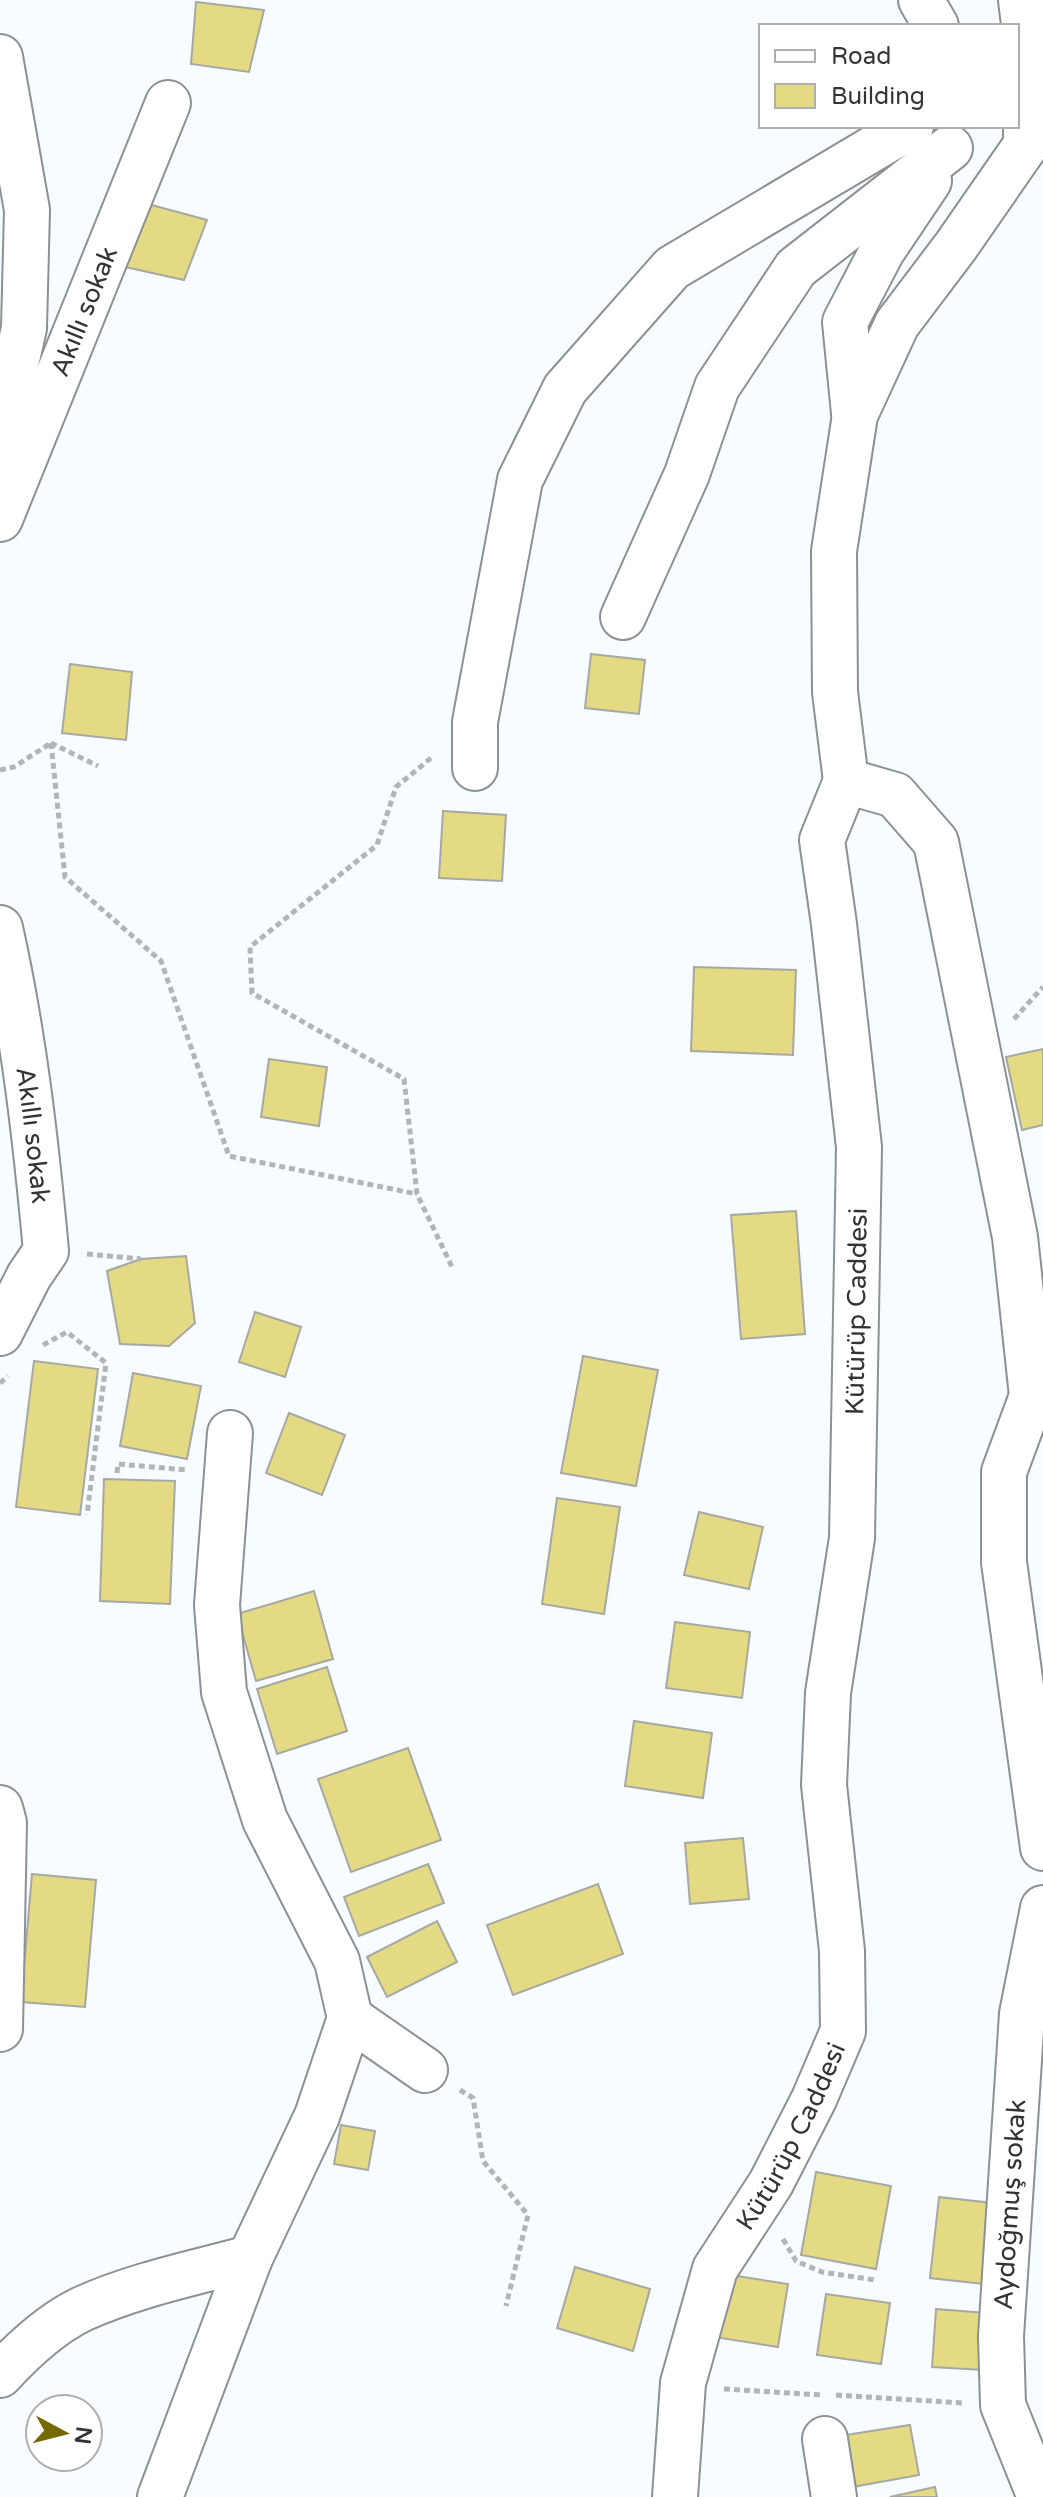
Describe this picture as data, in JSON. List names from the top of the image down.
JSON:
{
  "streets": {
    "street": ["Akıllı sokak", "Kütürüp Caddesi", "Aydoğmuş sokak"]
  },
  "legend": ["Road", "Building"],
  "north": "right"
}
